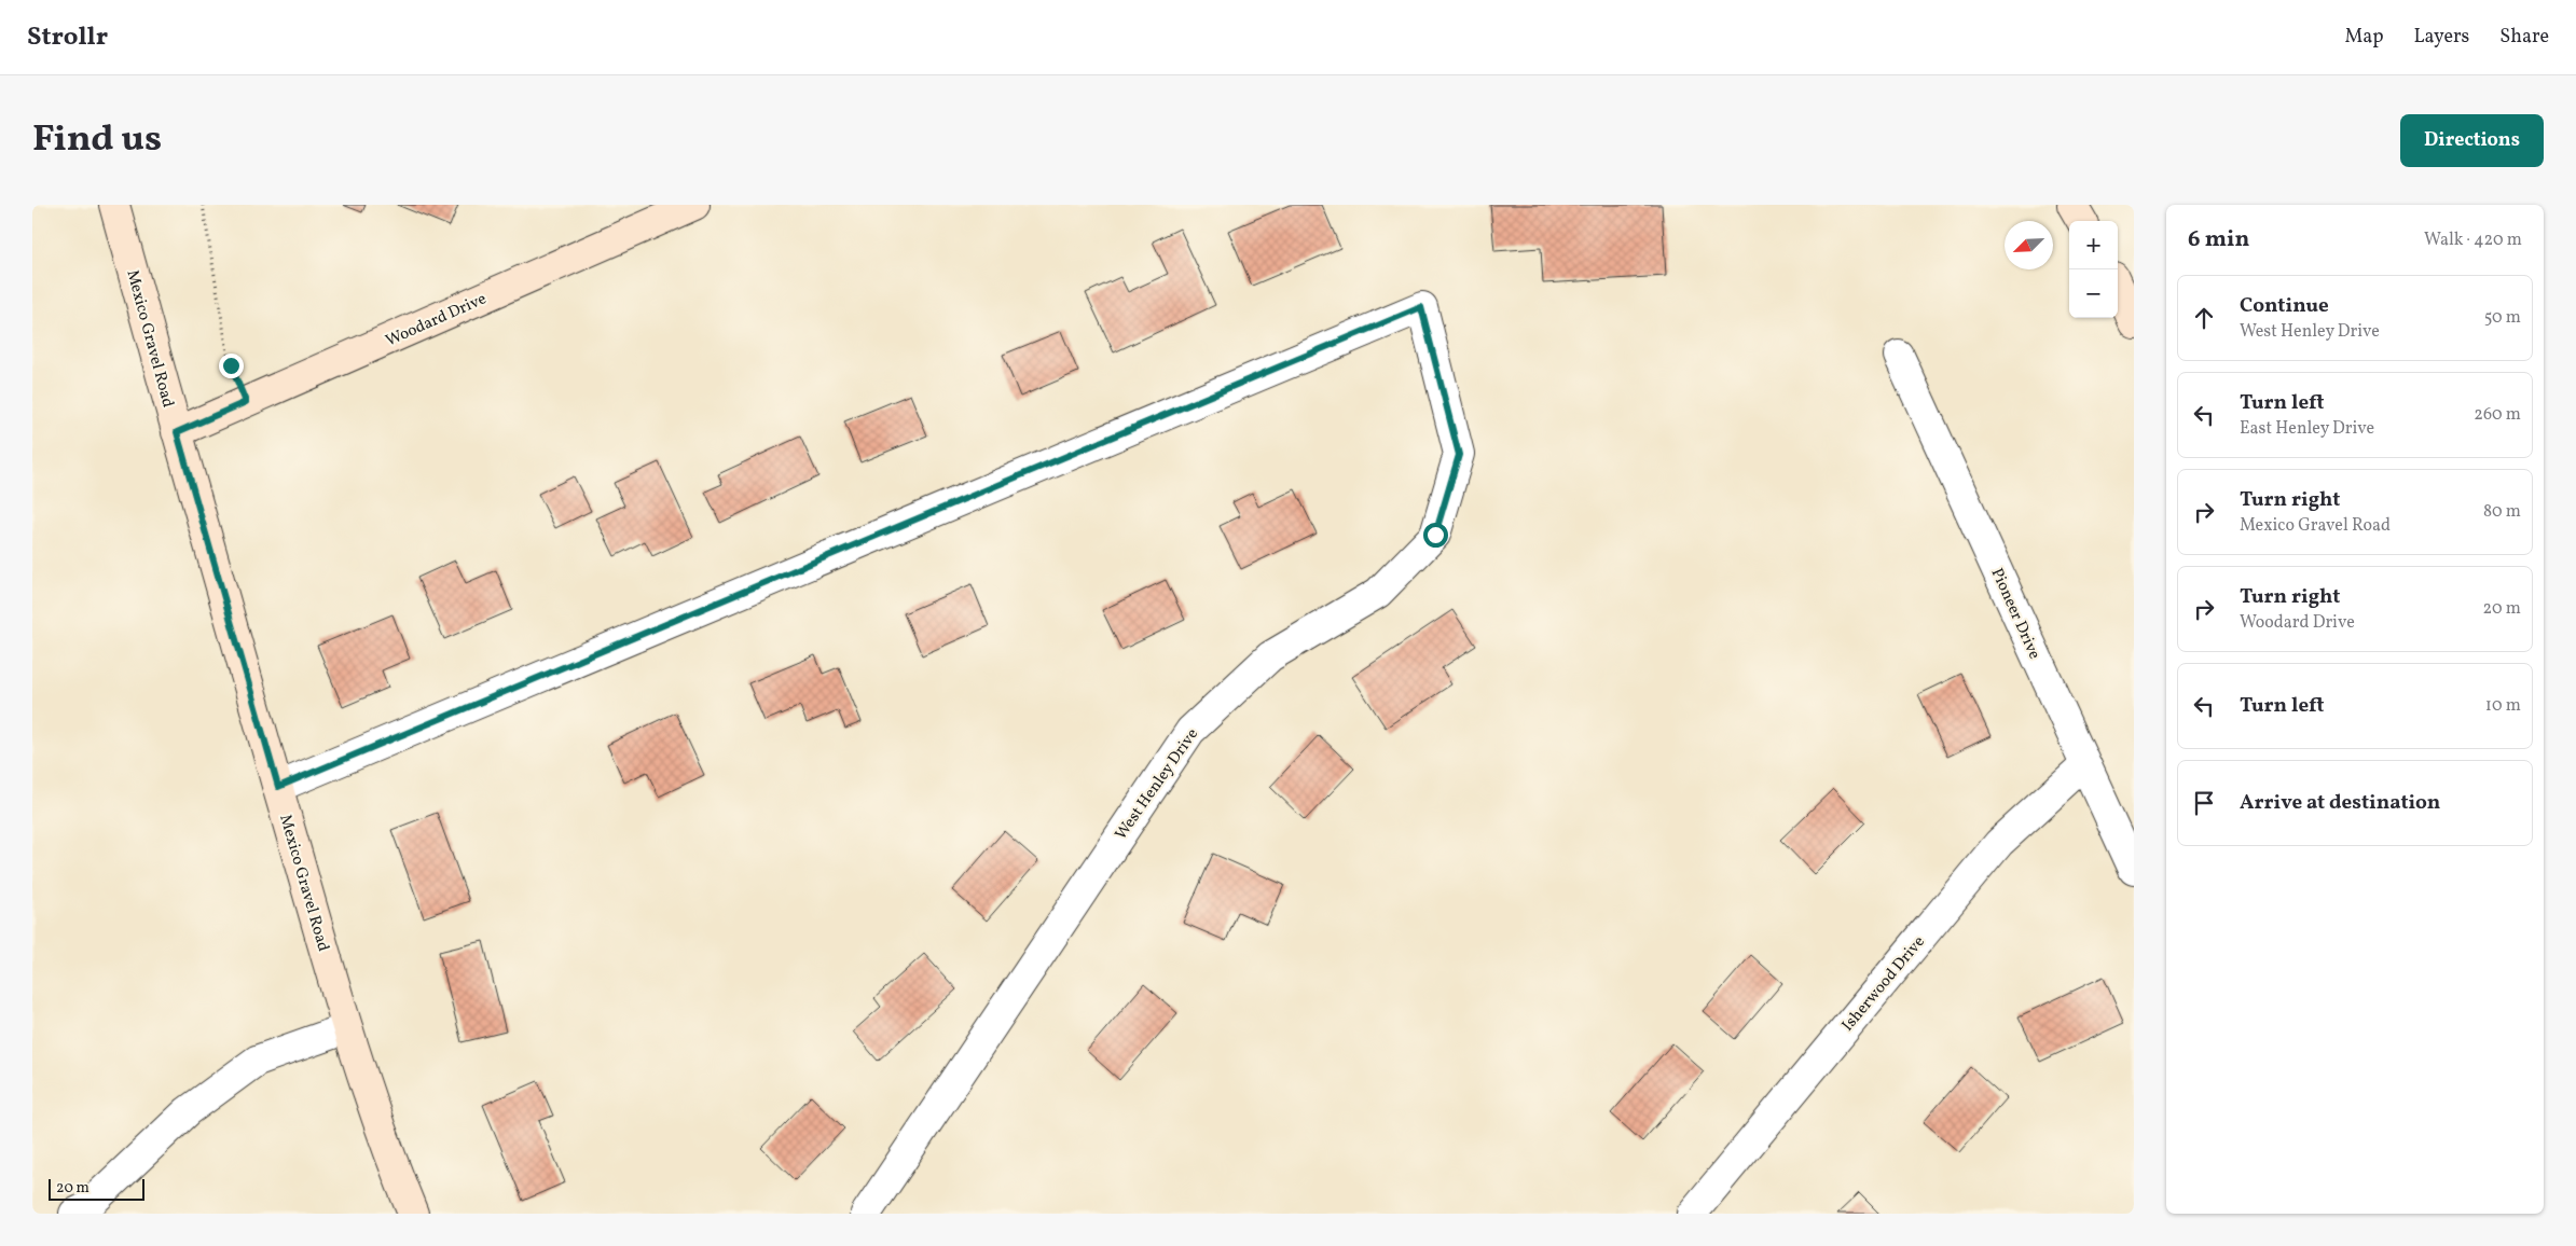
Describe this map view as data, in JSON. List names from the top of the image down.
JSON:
{
  "streets": {
    "street": [
      "Woodard Drive",
      "Mexico Gravel Road",
      "Pioneer Drive",
      "West Henley Drive",
      "Isherwood Drive"
    ]
  },
  "crossings": [
    ["Woodard Drive", "Mexico Gravel Road"],
    ["Mexico Gravel Road", "West Henley Drive"],
    ["Pioneer Drive", "Isherwood Drive"]
  ],
  "scale_bar": "20 m",
  "north": "bottom left",
  "page": {
    "header": "Strollr",
    "nav": ["Map", "Layers", "Share"],
    "title": "Find us",
    "buttons": "Directions",
    "heading": ["6 min", "Walk · 420 m"],
    "map_buttons": ["+", "−"],
    "list": [
      ["Continue", "West Henley Drive", "50 m"],
      ["Turn left", "East Henley Drive", "260 m"],
      ["Turn right", "Mexico Gravel Road", "80 m"],
      ["Turn right", "Woodard Drive", "20 m"],
      ["Turn left", "10 m"],
      "Arrive at destination"
    ],
    "scale": "20 m"
  }
}
